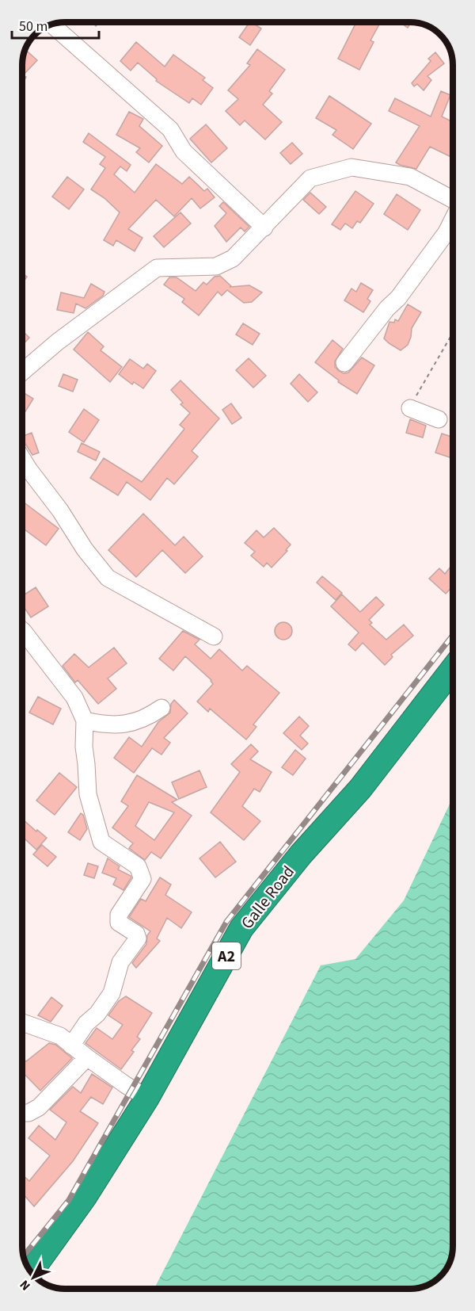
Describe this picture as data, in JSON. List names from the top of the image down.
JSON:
{
  "streets": {
    "highway": ["Galle Road", "A2"]
  },
  "scale_bar": "50 m",
  "north": "bottom left"
}
